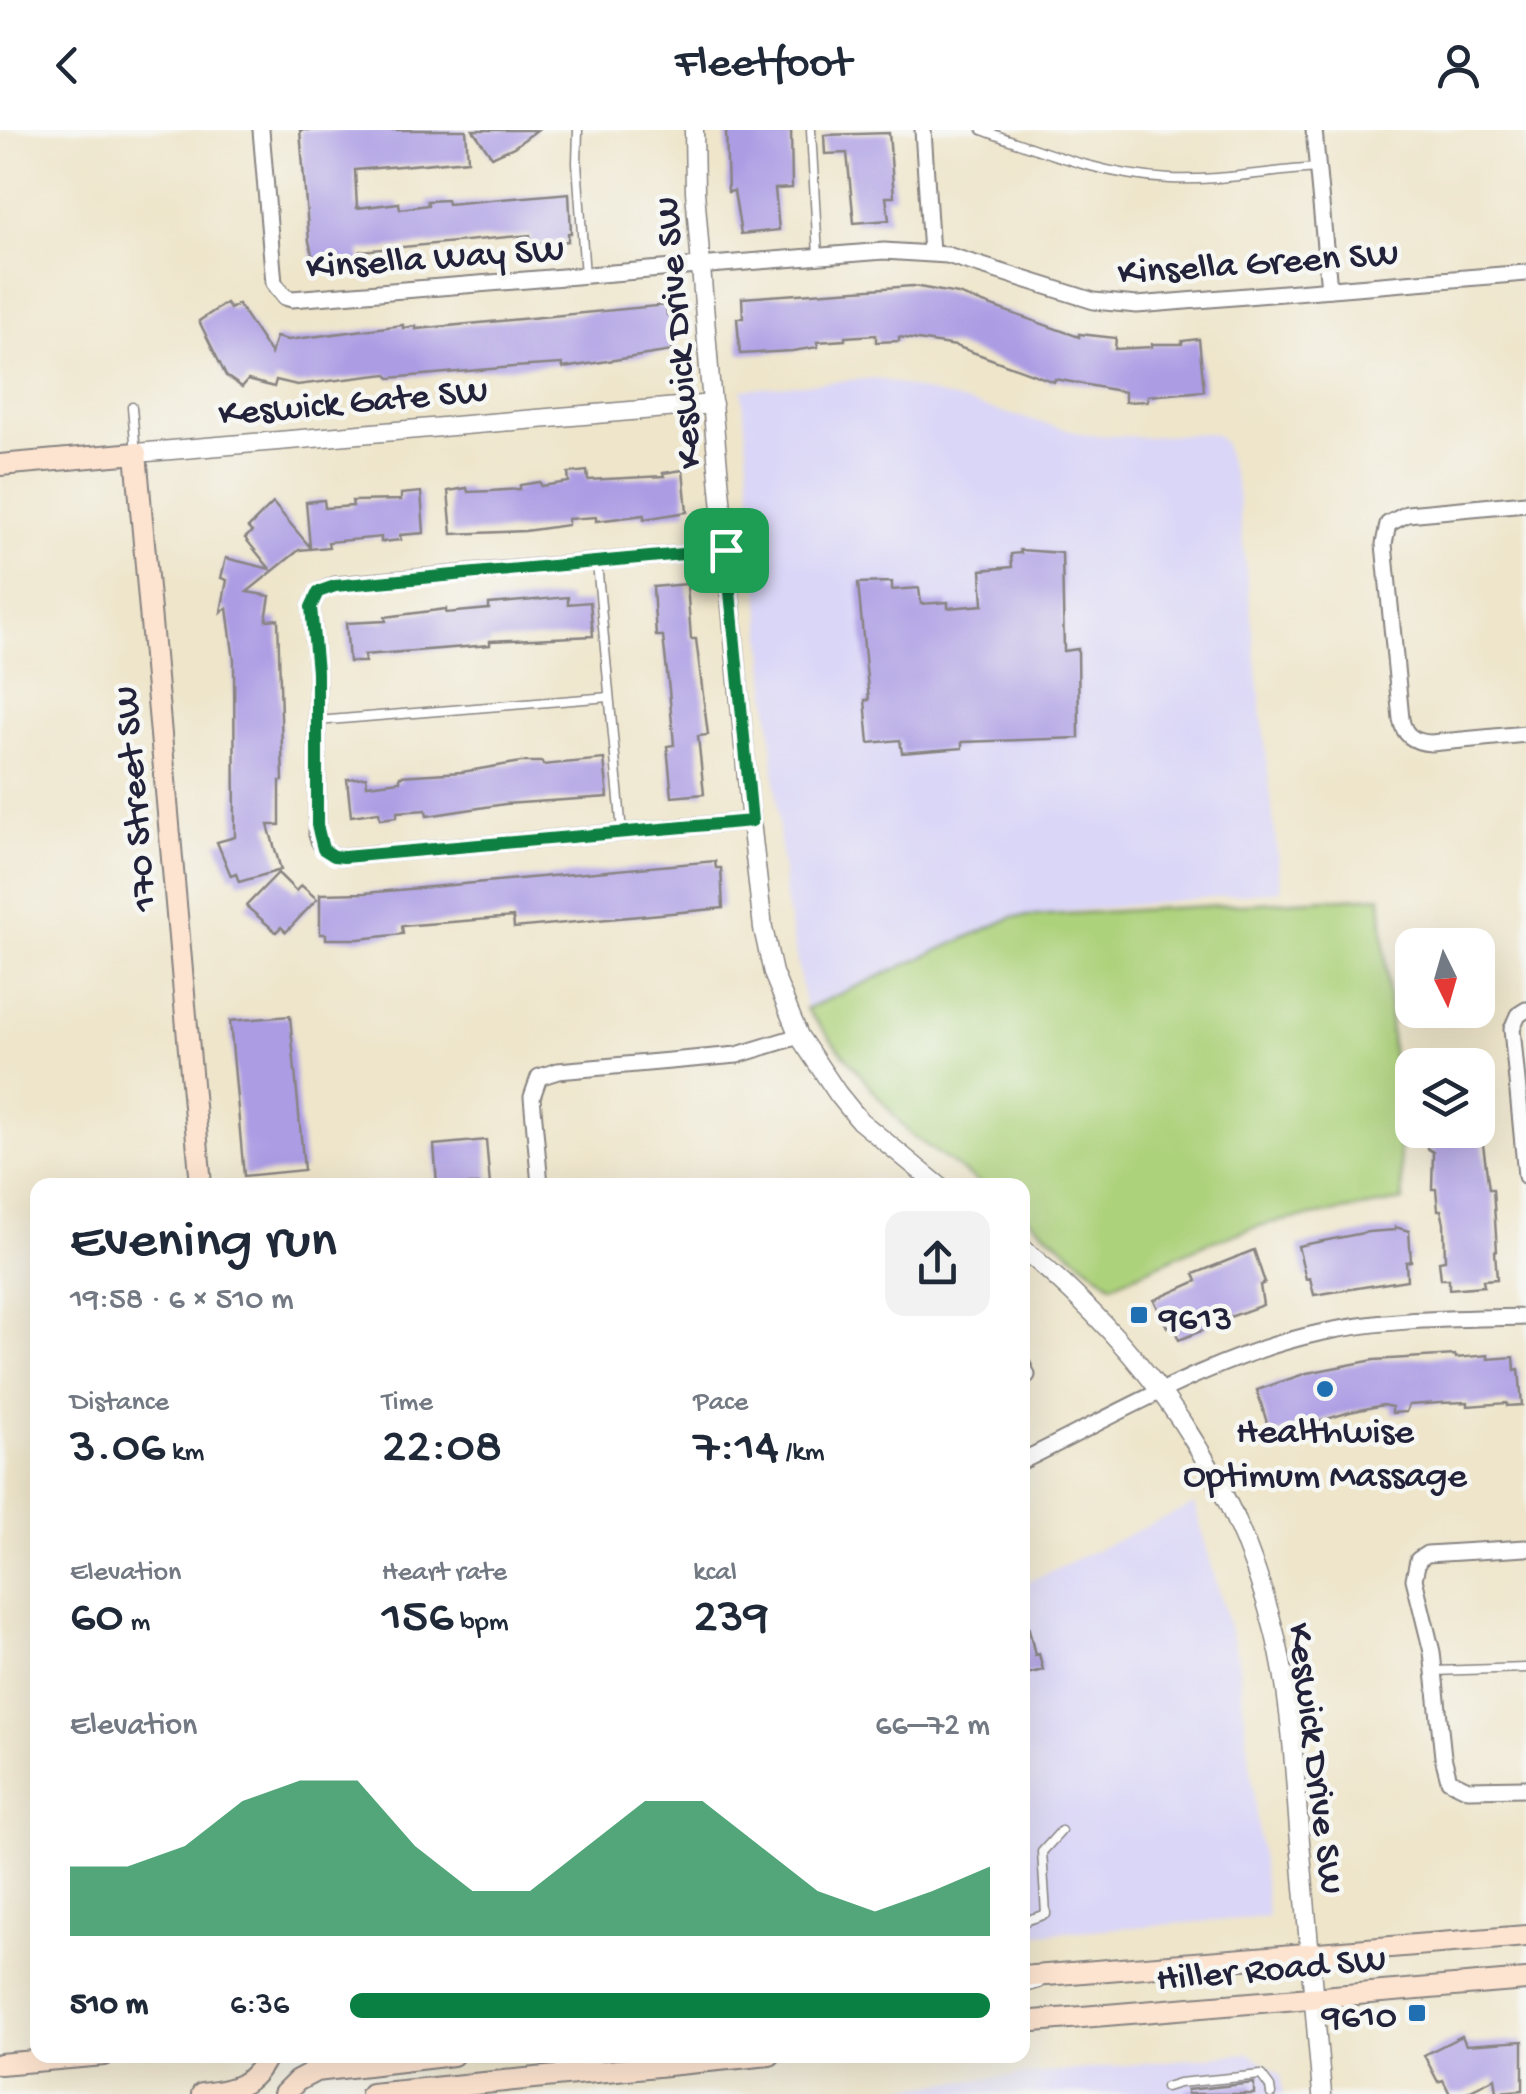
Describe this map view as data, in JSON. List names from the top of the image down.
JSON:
{
  "streets": {
    "main road": ["Keswick Gate SW", "170 Street SW", "Hiller Road SW"],
    "street": ["Kinsella Way SW", "Kinsella Green SW", "Keswick Drive SW"]
  },
  "crossings": [
    ["Kinsella Way SW", "Kinsella Green SW"],
    ["Kinsella Way SW", "Keswick Drive SW"],
    ["Kinsella Green SW", "Keswick Drive SW"],
    ["Keswick Drive SW", "Keswick Gate SW"],
    ["Keswick Drive SW", "Hiller Road SW"],
    ["Keswick Gate SW", "170 Street SW"]
  ],
  "places": {
    "transit": ["9613", "9610"],
    "other": ["Healthwise Optimum Massage"]
  },
  "north": "bottom",
  "page": {
    "header": "Fleetfoot",
    "heading": ["Evening run", "19:58 · 6 × 510 m"],
    "stats": [
      ["Distance", "3.06 km"],
      ["Time", "22:08"],
      ["Pace", "7:14 /km"],
      ["Elevation", "60 m"],
      ["Heart rate", "156 bpm"],
      ["kcal", "239"]
    ],
    "chart": ["Elevation", "66–72 m"],
    "list": [
      {
        "name": "510 m",
        "note": "6:36"
      }
    ]
  }
}
